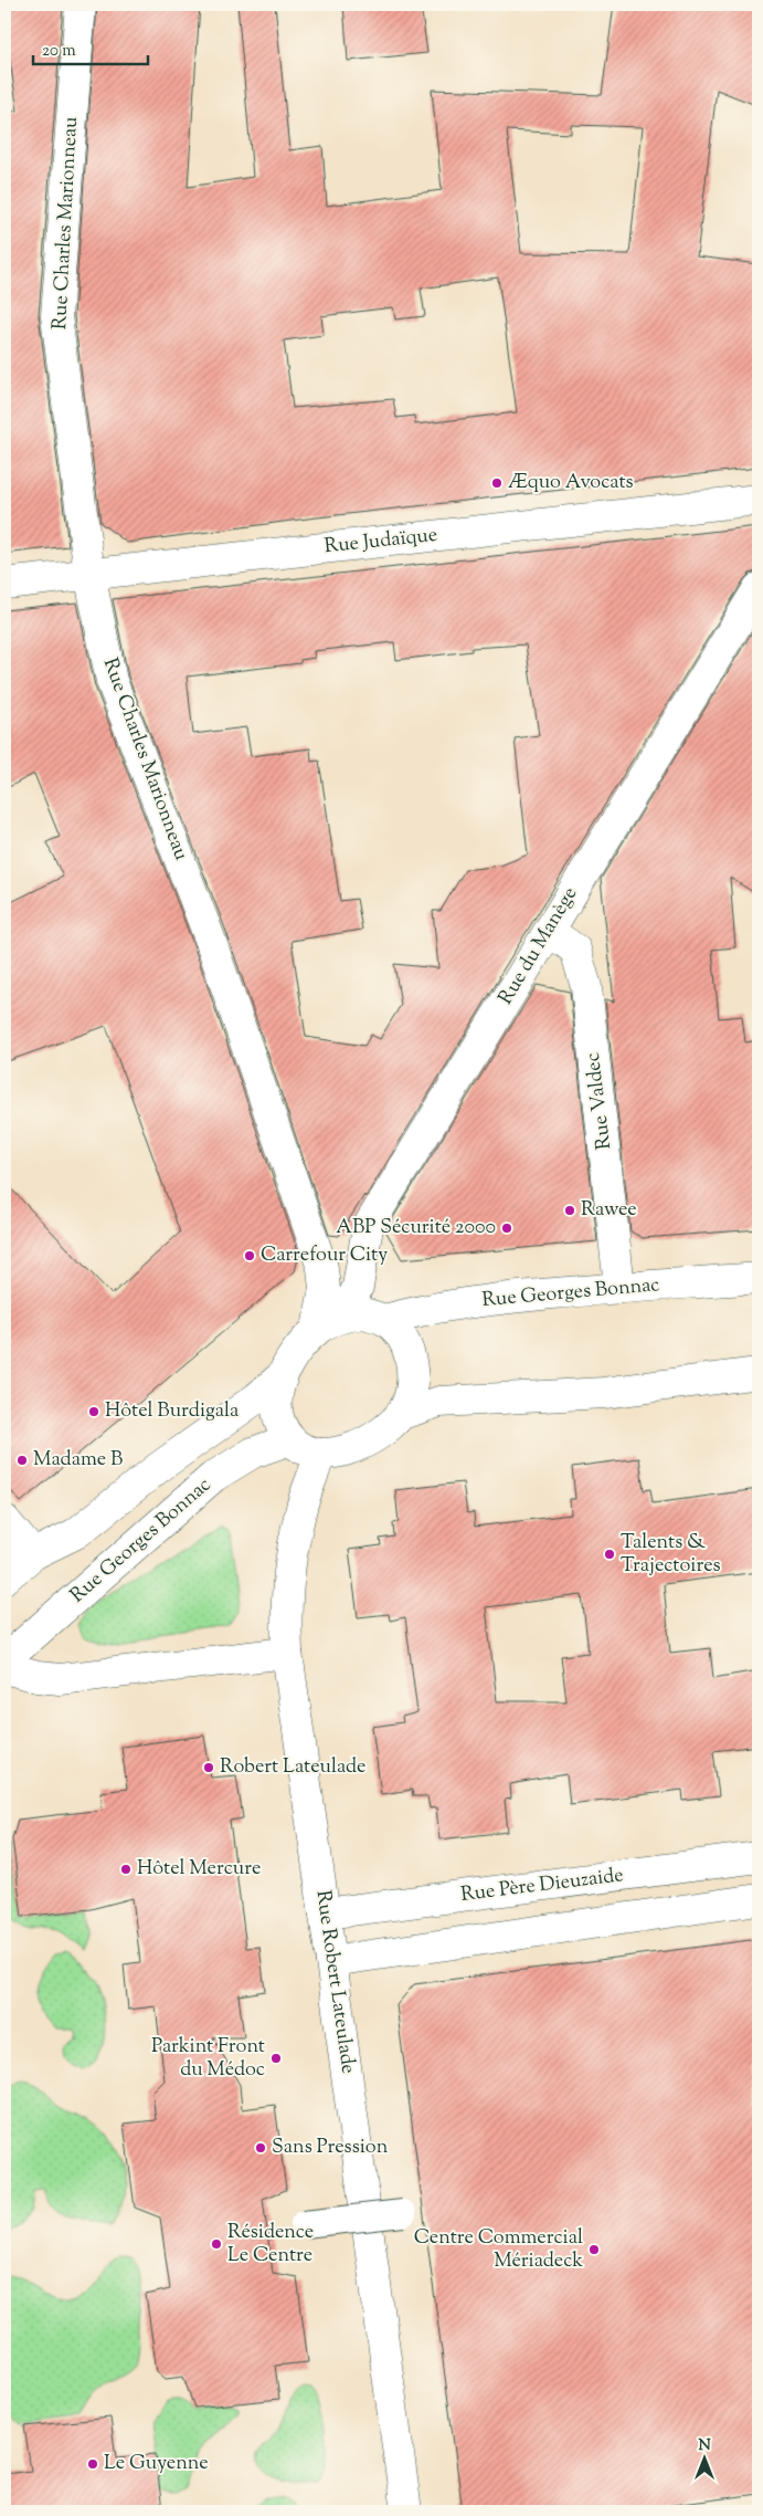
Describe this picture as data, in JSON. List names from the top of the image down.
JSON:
{
  "streets": {
    "street": [
      "Rue Charles Marionneau",
      "Rue Judaïque",
      "Rue du Manège",
      "Rue Valdec",
      "Rue Georges Bonnac",
      "Rue Père Dieuzaide",
      "Rue Robert Lateulade"
    ]
  },
  "crossings": [
    ["Rue Charles Marionneau", "Rue Judaïque"],
    ["Rue Charles Marionneau", "Rue du Manège"],
    ["Rue Charles Marionneau", "Rue Georges Bonnac"],
    ["Rue Charles Marionneau", "Rue Robert Lateulade"],
    ["Rue du Manège", "Rue Valdec"],
    ["Rue du Manège", "Rue Georges Bonnac"],
    ["Rue du Manège", "Rue Robert Lateulade"],
    ["Rue Valdec", "Rue Georges Bonnac"],
    ["Rue Georges Bonnac", "Rue Robert Lateulade"],
    ["Rue Père Dieuzaide", "Rue Robert Lateulade"]
  ],
  "places": [
    "Æquo Avocats",
    "Rawee",
    "ABP Sécurité 2000",
    "Carrefour City",
    "Hôtel Burdigala",
    "Madame B",
    "Talents & Trajectoires",
    "Robert Lateulade",
    "Hôtel Mercure",
    "Parkint Front du Médoc",
    "Sans Pression",
    "Résidence Le Centre",
    "Centre Commercial Mériadeck",
    "Le Guyenne"
  ],
  "scale_bar": "20 m",
  "north": "top"
}
